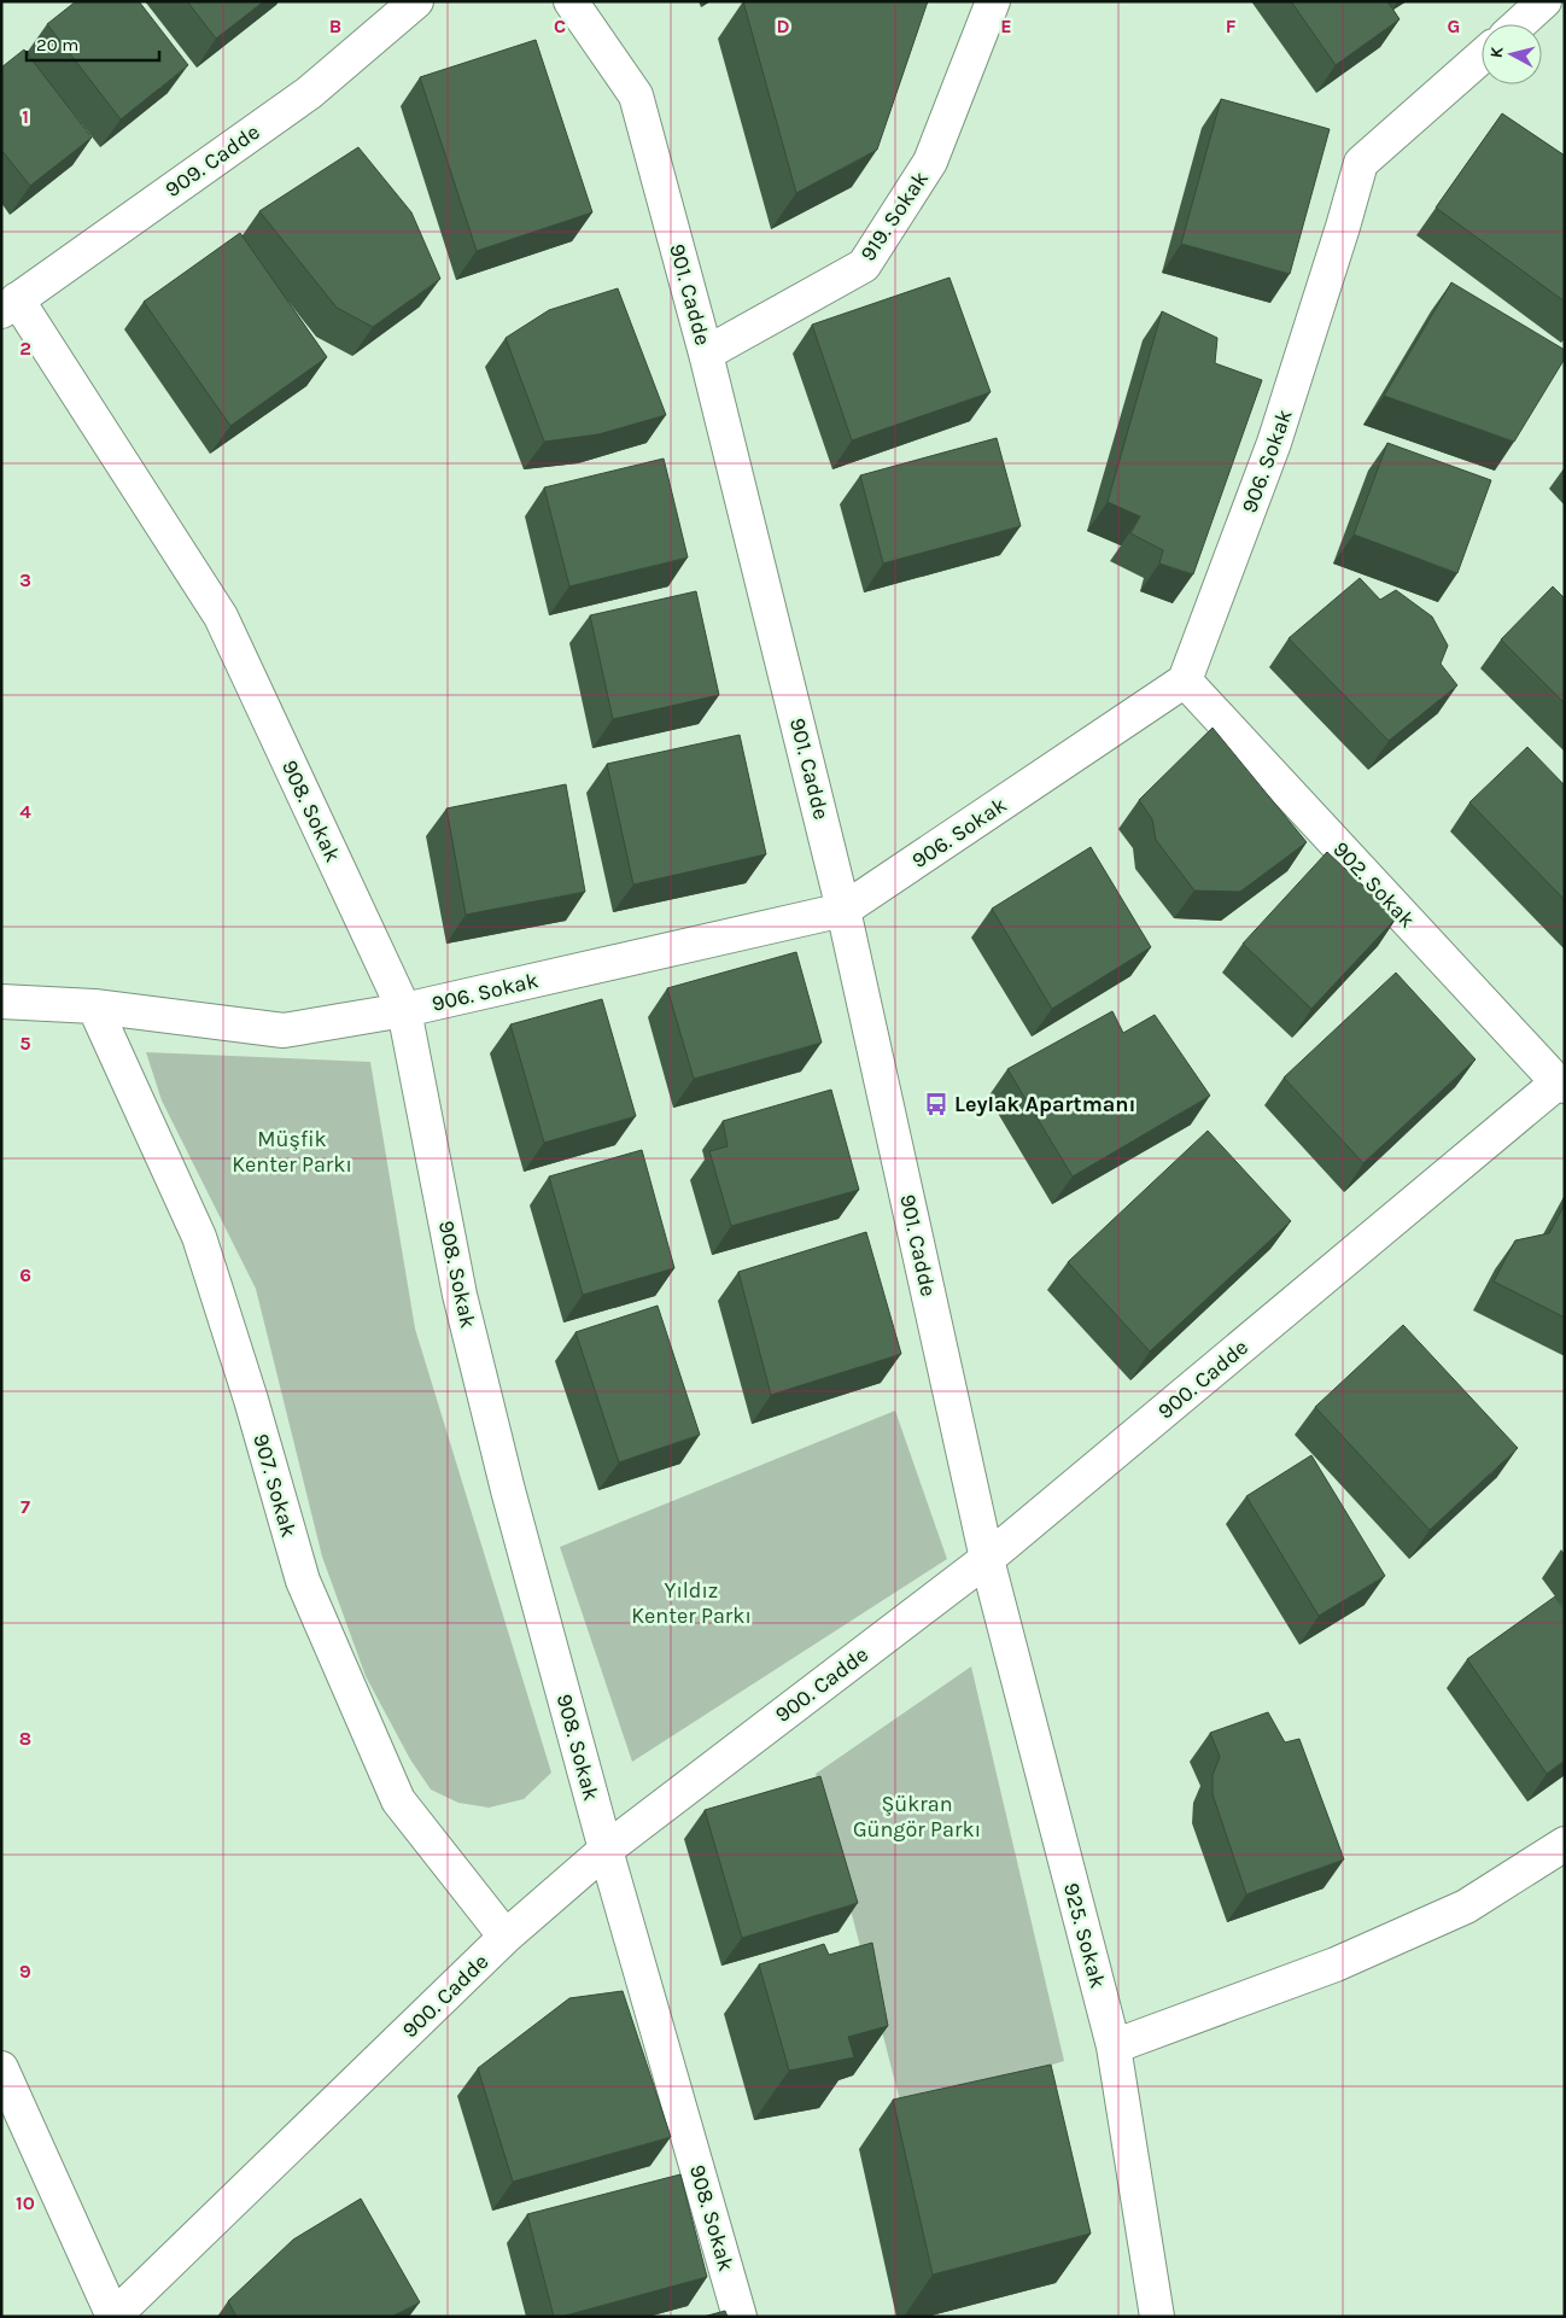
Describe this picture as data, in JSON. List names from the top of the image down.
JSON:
{
  "streets": {
    "street": [
      "909. Cadde",
      "919. Sokak",
      "901. Cadde",
      "906. Sokak",
      "908. Sokak",
      "902. Sokak",
      "900. Cadde",
      "907. Sokak",
      "925. Sokak"
    ]
  },
  "crossings": [
    ["909. Cadde", "908. Sokak"],
    ["919. Sokak", "901. Cadde"],
    ["901. Cadde", "906. Sokak"],
    ["901. Cadde", "900. Cadde"],
    ["901. Cadde", "925. Sokak"],
    ["906. Sokak", "908. Sokak"],
    ["906. Sokak", "902. Sokak"],
    ["906. Sokak", "907. Sokak"],
    ["908. Sokak", "900. Cadde"],
    ["902. Sokak", "900. Cadde"],
    ["900. Cadde", "907. Sokak"],
    ["900. Cadde", "925. Sokak"]
  ],
  "parks": ["Müşfik Kenter Parkı", "Yıldız Kenter Parkı", "Şükran Güngör Parkı"],
  "places": {
    "bus stop": ["Leylak Apartmanı"]
  },
  "scale_bar": "20 m",
  "north": "left",
  "grid": {
    "columns": [
      "B",
      "C",
      "D",
      "E",
      "F",
      "G"
    ],
    "rows": [
      "1",
      "2",
      "3",
      "4",
      "5",
      "6",
      "7",
      "8",
      "9",
      "10"
    ]
  }
}
